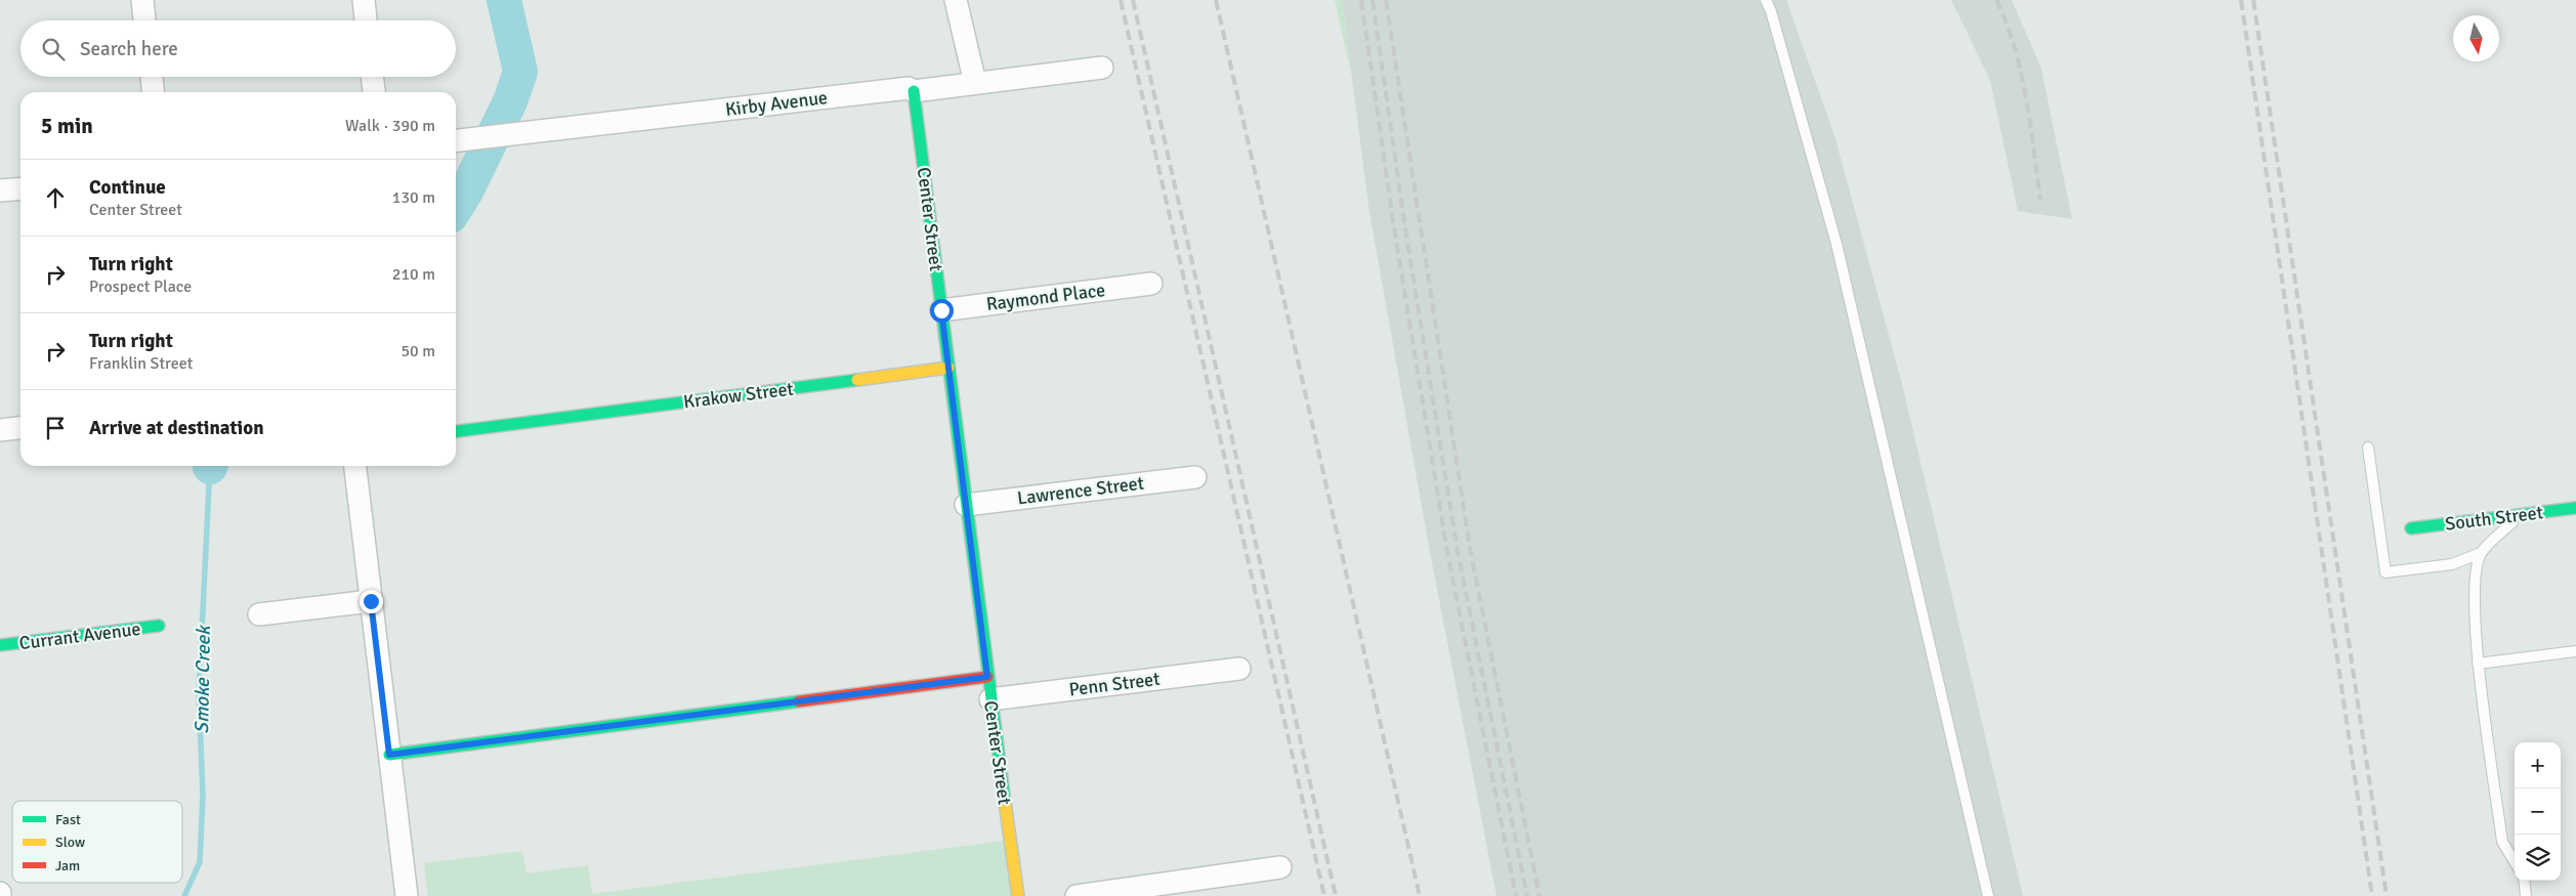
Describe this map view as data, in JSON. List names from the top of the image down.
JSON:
{
  "streets": {
    "street": [
      "Kirby Avenue",
      "Center Street",
      "Raymond Place",
      "Krakow Street",
      "Lawrence Street",
      "South Street",
      "Currant Avenue",
      "Penn Street"
    ]
  },
  "crossings": [
    ["Kirby Avenue", "Center Street"],
    ["Center Street", "Raymond Place"],
    ["Center Street", "Krakow Street"],
    ["Center Street", "Lawrence Street"],
    ["Center Street", "Penn Street"]
  ],
  "water": ["Smoke Creek"],
  "legend": ["Fast", "Slow", "Jam"],
  "north": "bottom",
  "page": {
    "search": "Search here",
    "heading": ["5 min", "Walk · 390 m"],
    "list": [
      ["Continue", "Center Street", "130 m"],
      ["Turn right", "Prospect Place", "210 m"],
      ["Turn right", "Franklin Street", "50 m"],
      "Arrive at destination"
    ],
    "map_buttons": ["+", "−"]
  }
}
